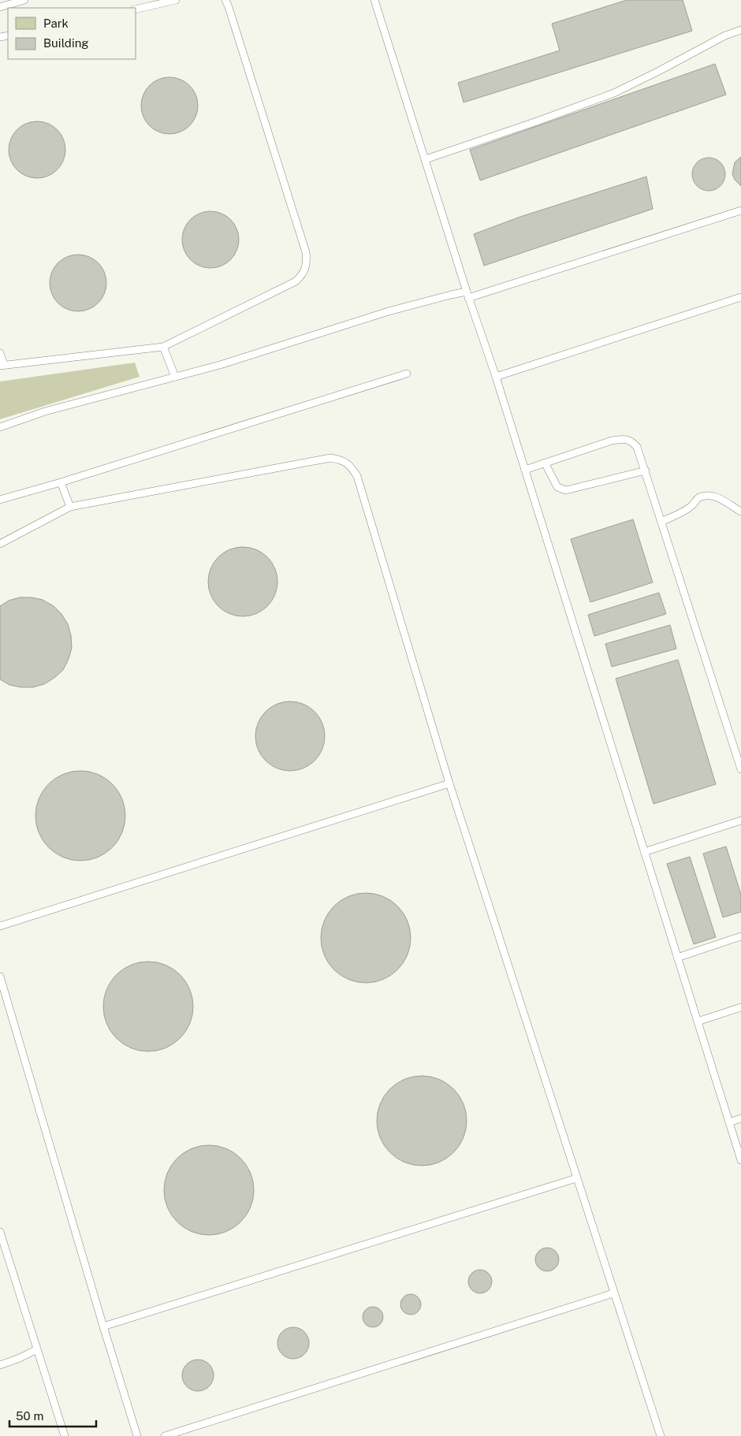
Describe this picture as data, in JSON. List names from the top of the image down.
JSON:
{
  "legend": ["Park", "Building"],
  "scale_bar": "50 m"
}
